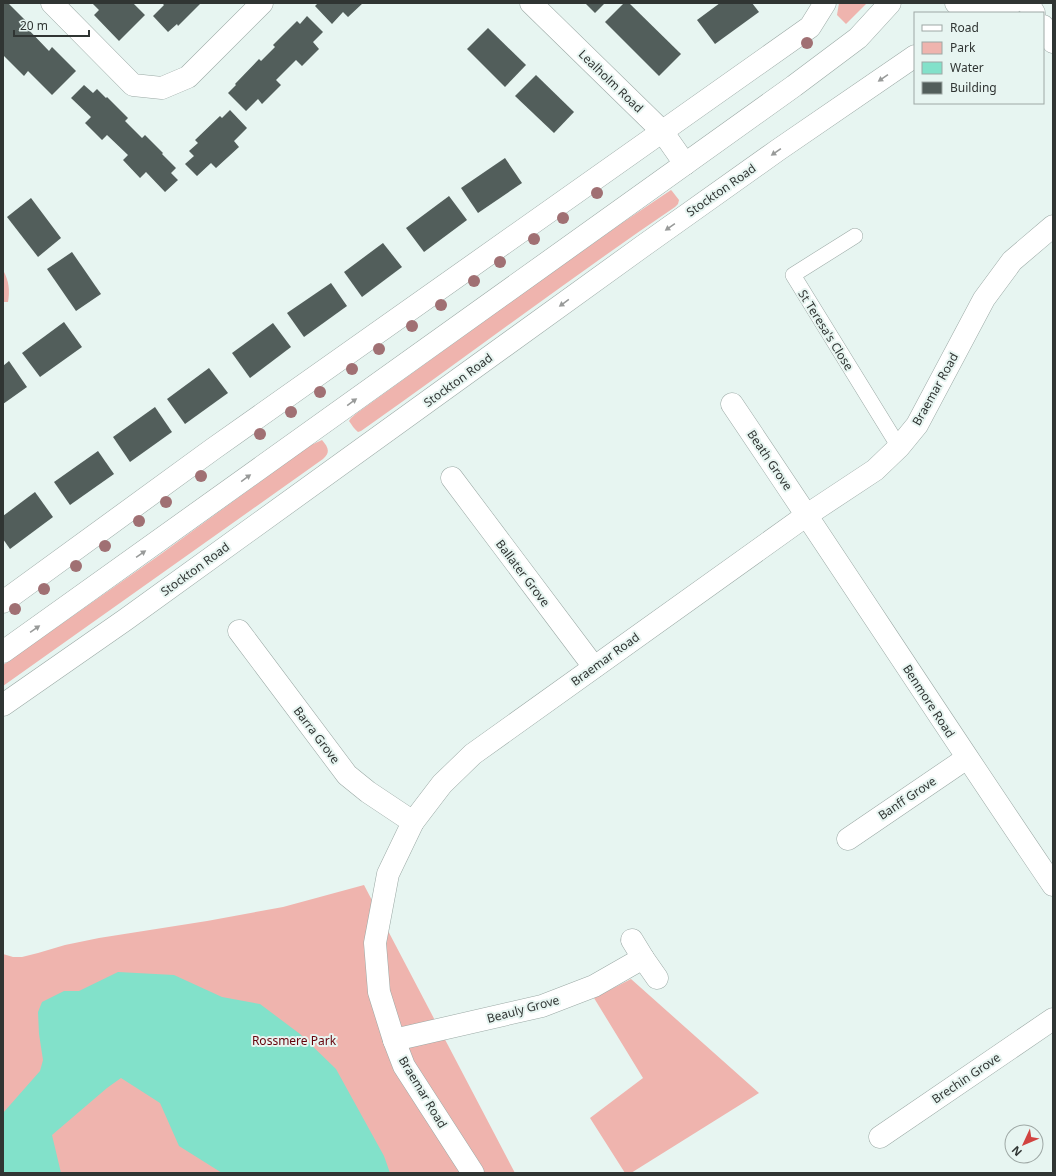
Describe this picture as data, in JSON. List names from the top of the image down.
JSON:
{
  "streets": {
    "main road": [
      "Lealholm Road",
      "Stockton Road",
      "Braemar Road",
      "Beath Grove",
      "Ballater Grove",
      "Benmore Road",
      "Barra Grove",
      "Banff Grove",
      "Beauly Grove",
      "Brechin Grove"
    ],
    "lane": ["St Teresa's Close"]
  },
  "crossings": [
    ["St Teresa's Close", "Braemar Road"],
    ["Braemar Road", "Beath Grove"],
    ["Braemar Road", "Ballater Grove"],
    ["Braemar Road", "Benmore Road"],
    ["Braemar Road", "Barra Grove"],
    ["Braemar Road", "Beauly Grove"],
    ["Beath Grove", "Benmore Road"],
    ["Benmore Road", "Banff Grove"]
  ],
  "parks": ["Rossmere Park"],
  "legend": [
    "Road",
    "Park",
    "Water",
    "Building"
  ],
  "scale_bar": "20 m",
  "north": "bottom left"
}
